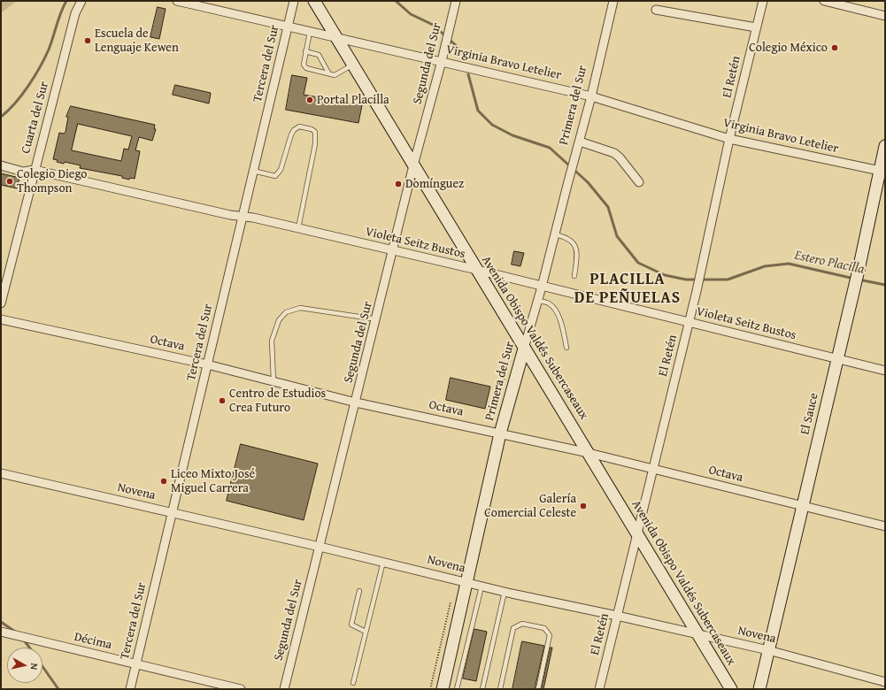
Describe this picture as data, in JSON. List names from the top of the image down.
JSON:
{
  "streets": {
    "street": [
      "Virginia Bravo Letelier",
      "Tercera del Sur",
      "Segunda del Sur",
      "El Retén",
      "Primera del Sur",
      "Cuarta del Sur",
      "Violeta Seitz Bustos",
      "Avenida Obispo Valdés Subercaseaux",
      "Octava",
      "El Sauce",
      "Novena",
      "Décima"
    ]
  },
  "crossings": [
    ["Virginia Bravo Letelier", "Tercera del Sur"],
    ["Virginia Bravo Letelier", "Segunda del Sur"],
    ["Virginia Bravo Letelier", "El Retén"],
    ["Virginia Bravo Letelier", "Primera del Sur"],
    ["Virginia Bravo Letelier", "Avenida Obispo Valdés Subercaseaux"],
    ["Virginia Bravo Letelier", "El Sauce"],
    ["Tercera del Sur", "Violeta Seitz Bustos"],
    ["Tercera del Sur", "Octava"],
    ["Tercera del Sur", "Novena"],
    ["Tercera del Sur", "Décima"],
    ["Segunda del Sur", "Violeta Seitz Bustos"],
    ["Segunda del Sur", "Avenida Obispo Valdés Subercaseaux"],
    ["Segunda del Sur", "Octava"],
    ["Segunda del Sur", "Novena"],
    ["El Retén", "Violeta Seitz Bustos"],
    ["El Retén", "Avenida Obispo Valdés Subercaseaux"],
    ["El Retén", "Octava"],
    ["El Retén", "Novena"],
    ["Primera del Sur", "Violeta Seitz Bustos"],
    ["Primera del Sur", "Avenida Obispo Valdés Subercaseaux"],
    ["Primera del Sur", "Octava"],
    ["Primera del Sur", "Novena"],
    ["Cuarta del Sur", "Violeta Seitz Bustos"],
    ["Violeta Seitz Bustos", "Avenida Obispo Valdés Subercaseaux"],
    ["Violeta Seitz Bustos", "El Sauce"],
    ["Avenida Obispo Valdés Subercaseaux", "Octava"],
    ["Avenida Obispo Valdés Subercaseaux", "Novena"],
    ["Octava", "El Sauce"],
    ["El Sauce", "Novena"]
  ],
  "districts": ["PLACILLA DE PEÑUELAS"],
  "water": ["Estero Placilla"],
  "places": [
    "Escuela de Lenguaje Kewen",
    "Colegio México",
    "Portal Placilla",
    "Colegio Diego Thompson",
    "Domínguez",
    "Centro de Estudios Crea Futuro",
    "Liceo Mixto José Miguel Carrera",
    "Galería Comercial Celeste"
  ],
  "north": "right"
}
